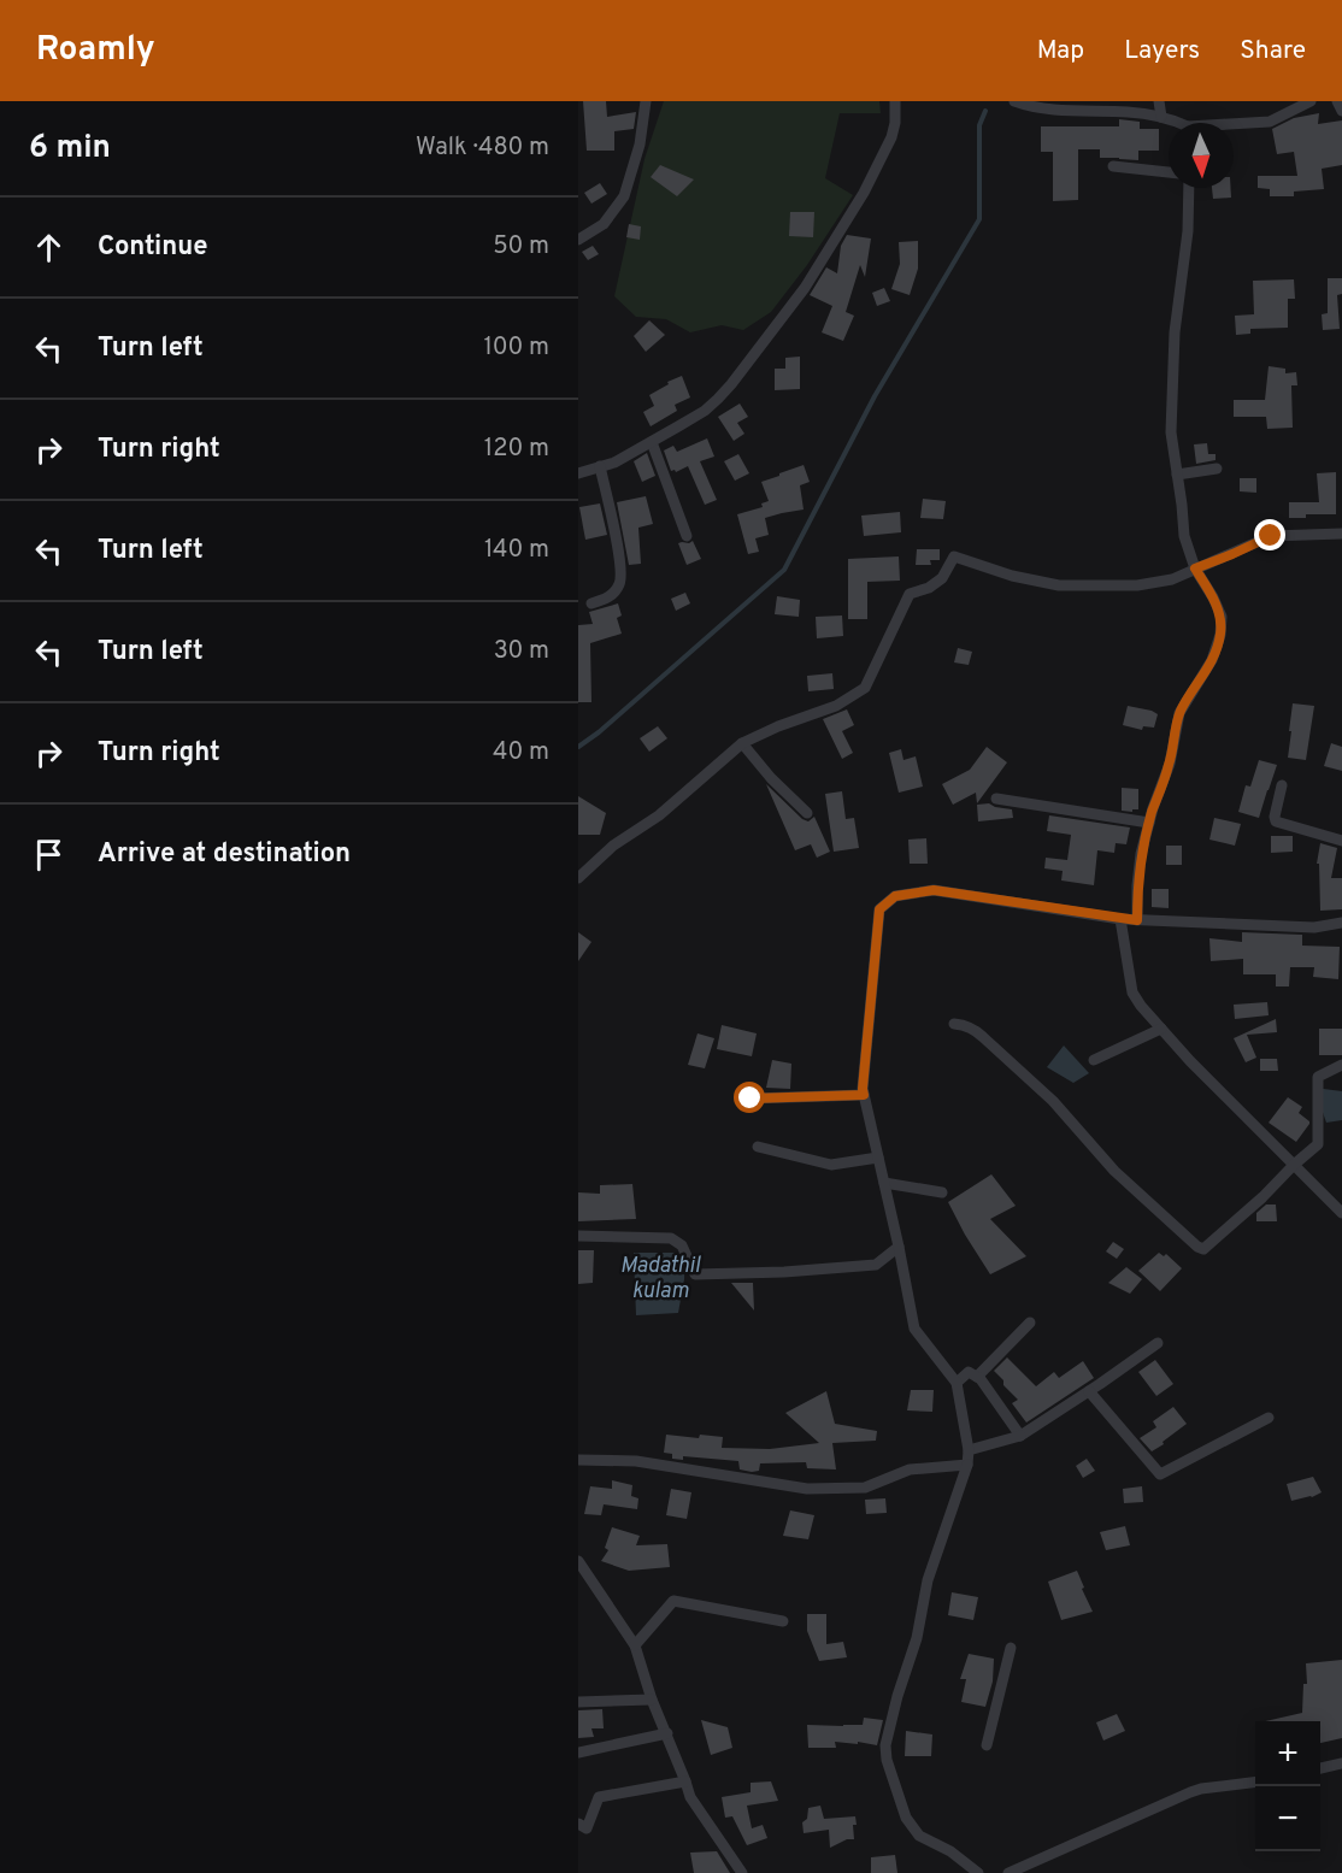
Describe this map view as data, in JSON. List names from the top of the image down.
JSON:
{
  "water": ["Madathil kulam"],
  "north": "bottom",
  "page": {
    "header": "Roamly",
    "nav": ["Map", "Layers", "Share"],
    "heading": ["6 min", "Walk · 480 m"],
    "list": [
      ["Continue", "50 m"],
      ["Turn left", "100 m"],
      ["Turn right", "120 m"],
      ["Turn left", "140 m"],
      ["Turn left", "30 m"],
      ["Turn right", "40 m"],
      "Arrive at destination"
    ],
    "map_buttons": ["+", "−"]
  }
}
